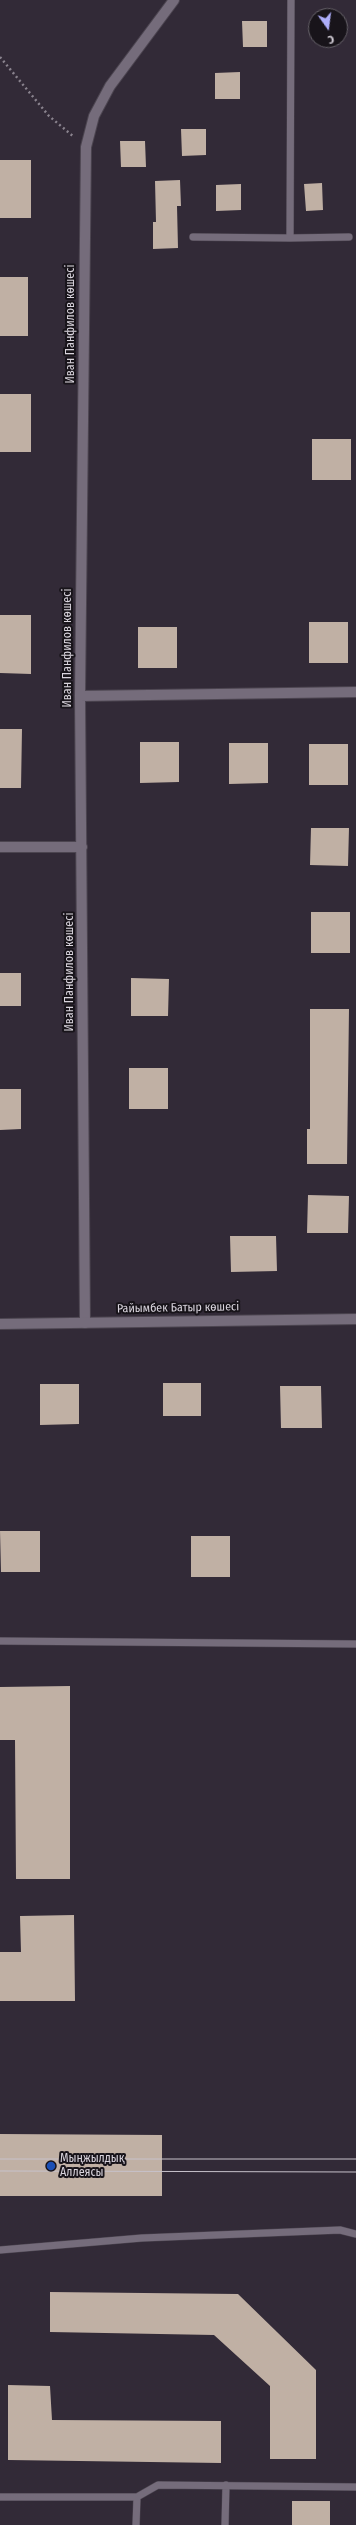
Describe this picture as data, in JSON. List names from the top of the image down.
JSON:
{
  "streets": {
    "street": ["Иван Панфилов көшесі", "Райымбек Батыр көшесі"]
  },
  "crossings": [
    ["Иван Панфилов көшесі", "Райымбек Батыр көшесі"]
  ],
  "places": ["Мыңжылдық Аллеясы"],
  "north": "bottom"
}
